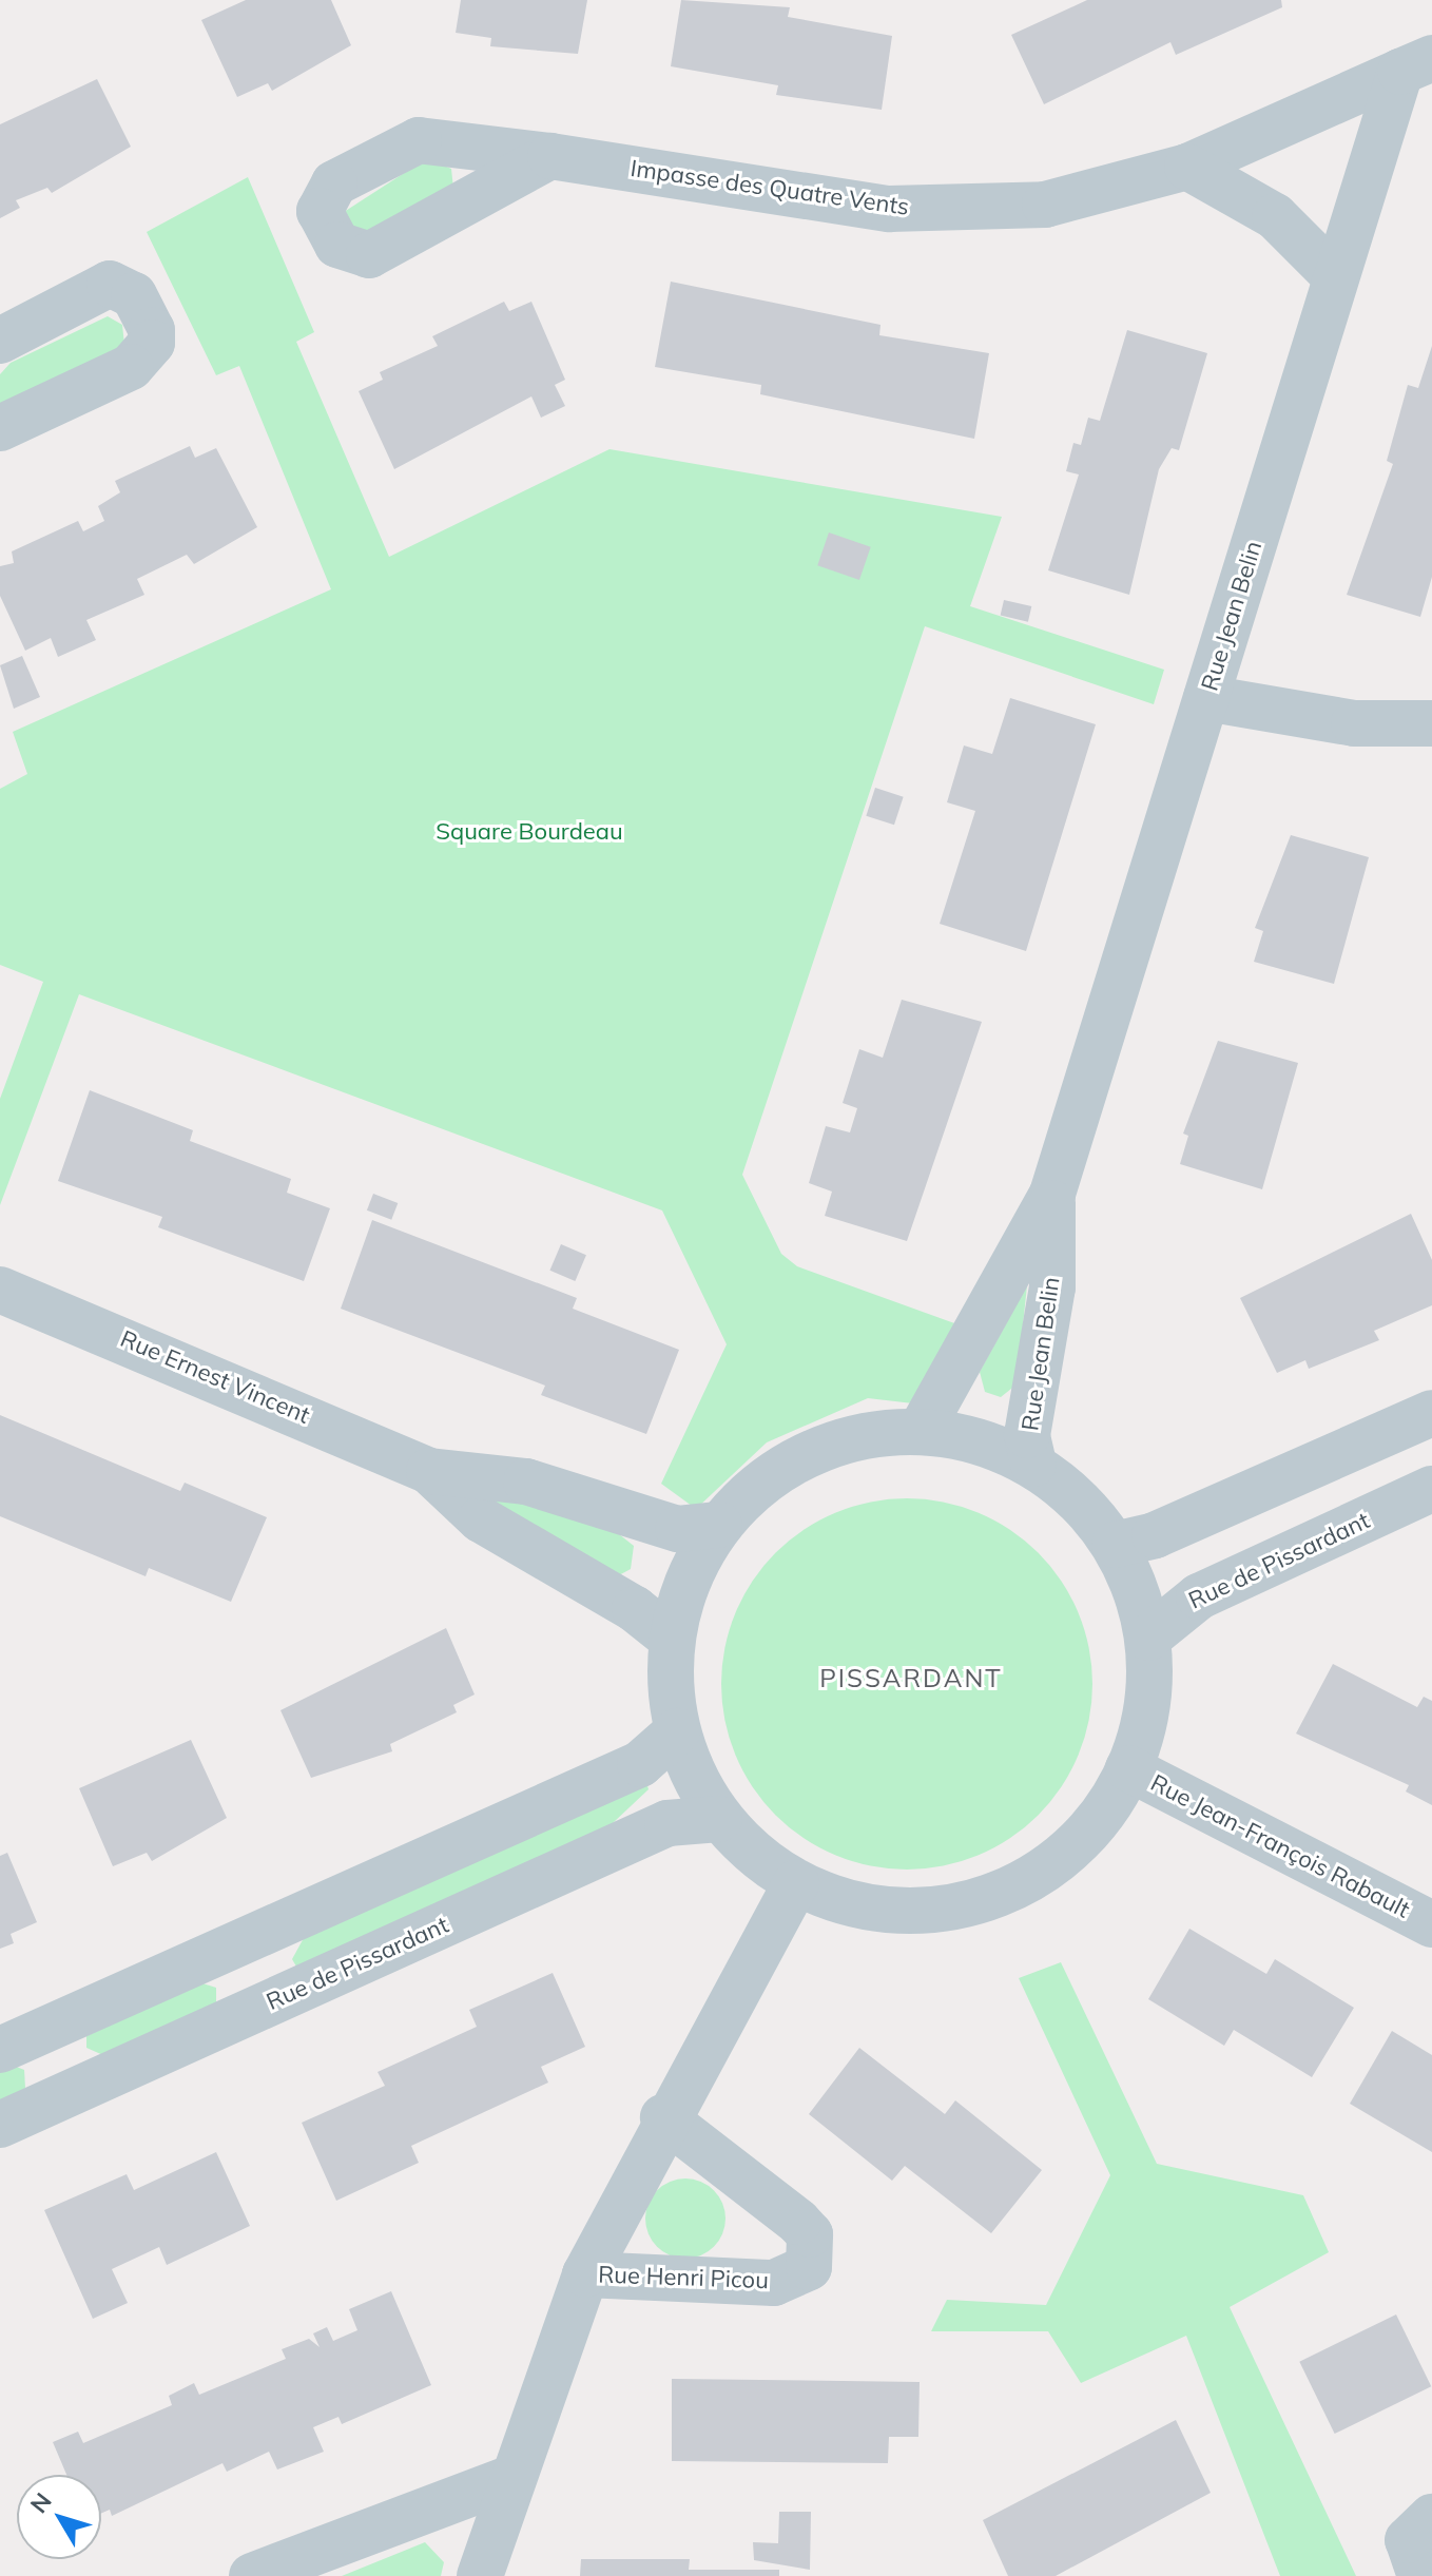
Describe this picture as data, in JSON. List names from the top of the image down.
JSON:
{
  "streets": {
    "street": [
      "Impasse des Quatre Vents",
      "Rue Jean Belin",
      "Rue Ernest Vincent",
      "Rue de Pissardant",
      "Rue Jean-François Rabault",
      "Rue Henri Picou"
    ]
  },
  "crossings": [
    ["Impasse des Quatre Vents", "Rue Jean Belin"]
  ],
  "districts": ["PISSARDANT"],
  "parks": ["Square Bourdeau"],
  "north": "top left"
}
